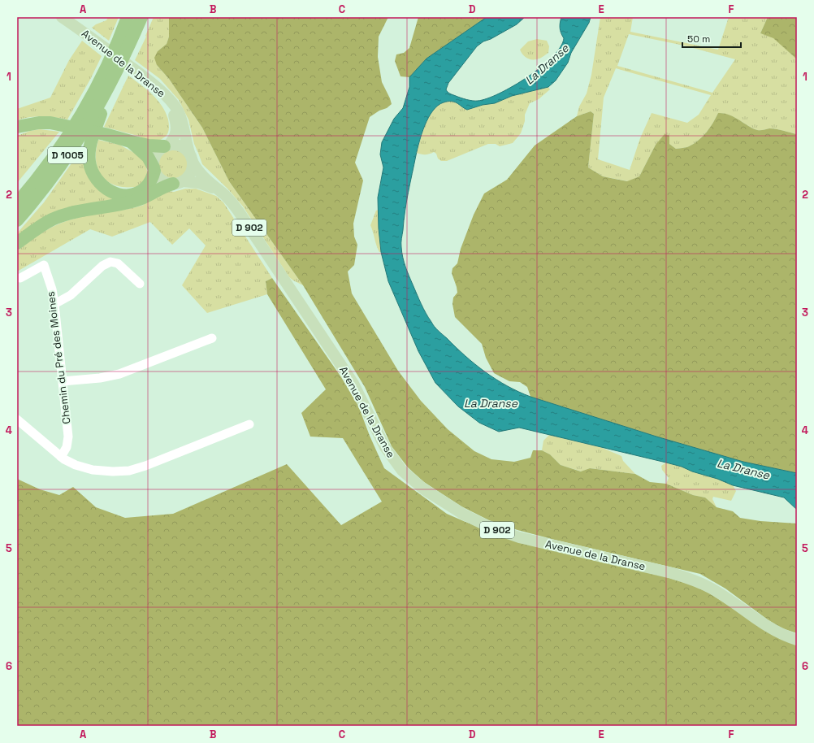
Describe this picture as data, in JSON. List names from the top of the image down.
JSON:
{
  "streets": {
    "highway": ["D 1005"],
    "main road": ["Avenue de la Dranse", "D 902"],
    "street": ["Chemin du Pré des Moines"]
  },
  "water": ["La Dranse"],
  "scale_bar": "50 m",
  "grid": {
    "columns": [
      "A",
      "B",
      "C",
      "D",
      "E",
      "F"
    ],
    "rows": [
      "1",
      "2",
      "3",
      "4",
      "5",
      "6"
    ]
  }
}
